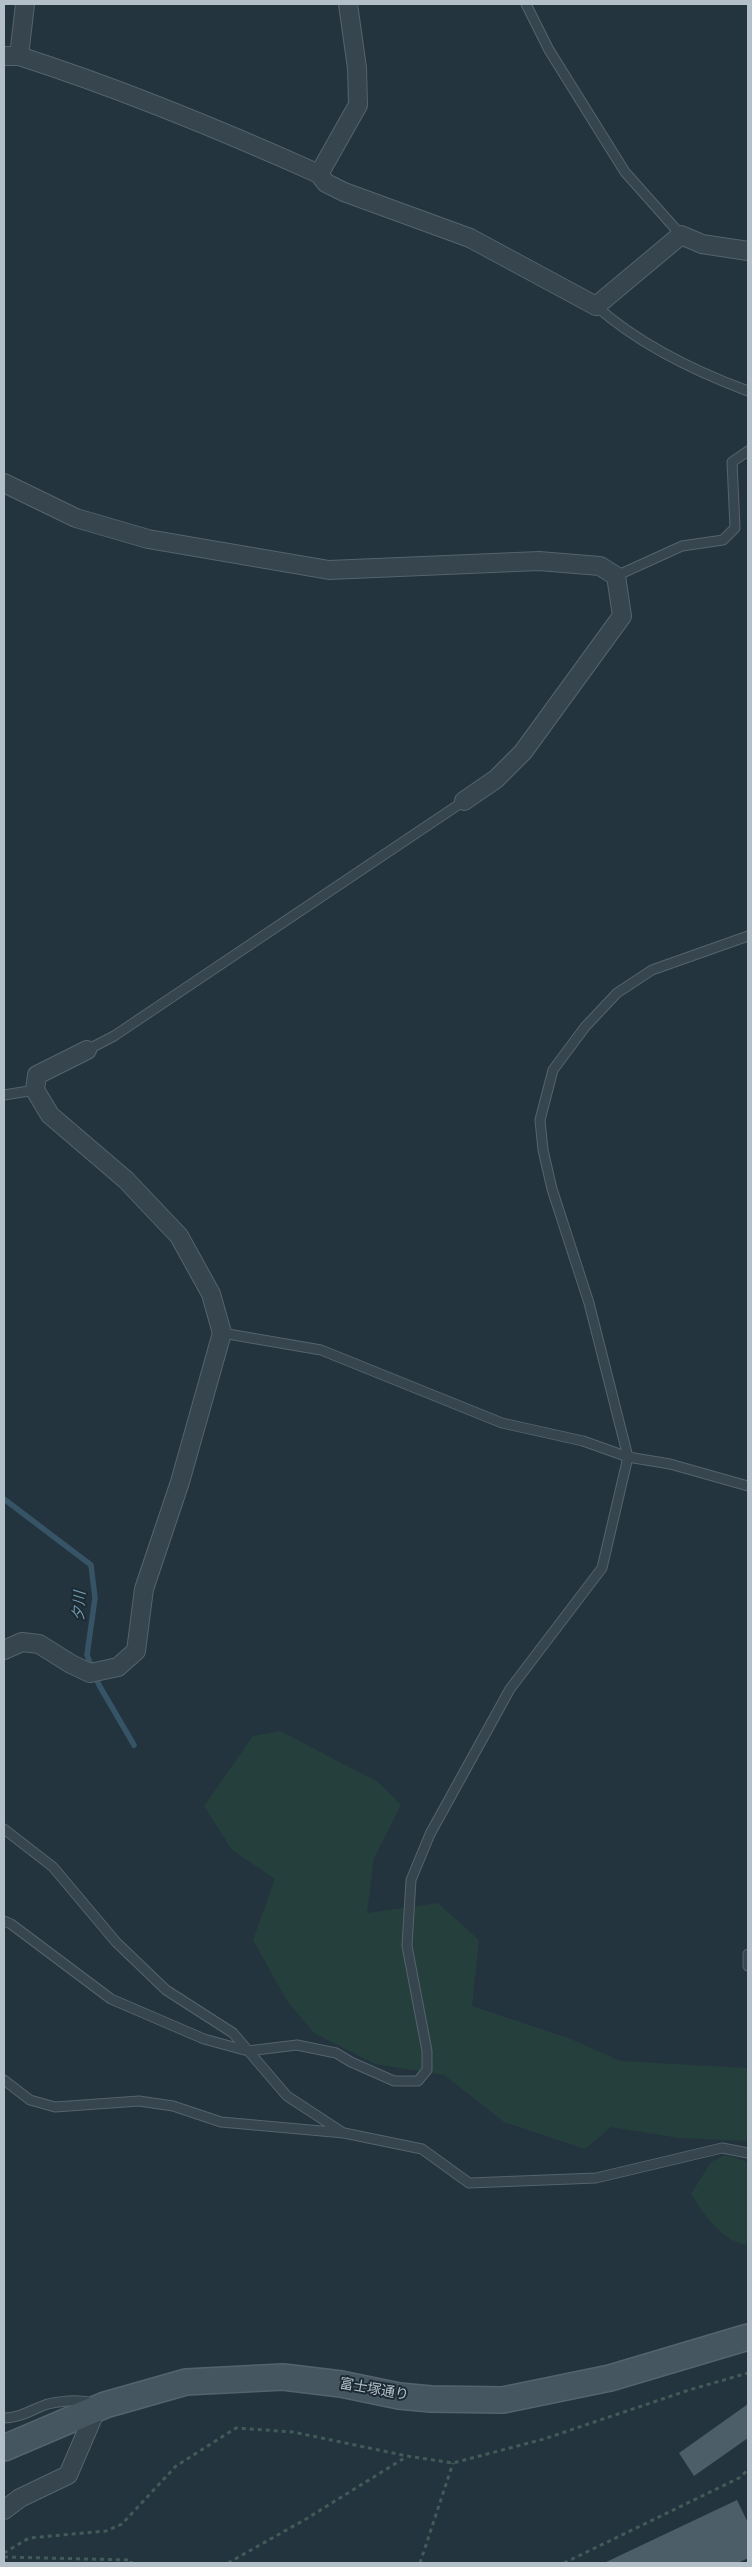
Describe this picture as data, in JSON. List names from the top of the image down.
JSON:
{
  "streets": {
    "street": ["富士塚通り"]
  },
  "water": ["夕川"]
}
